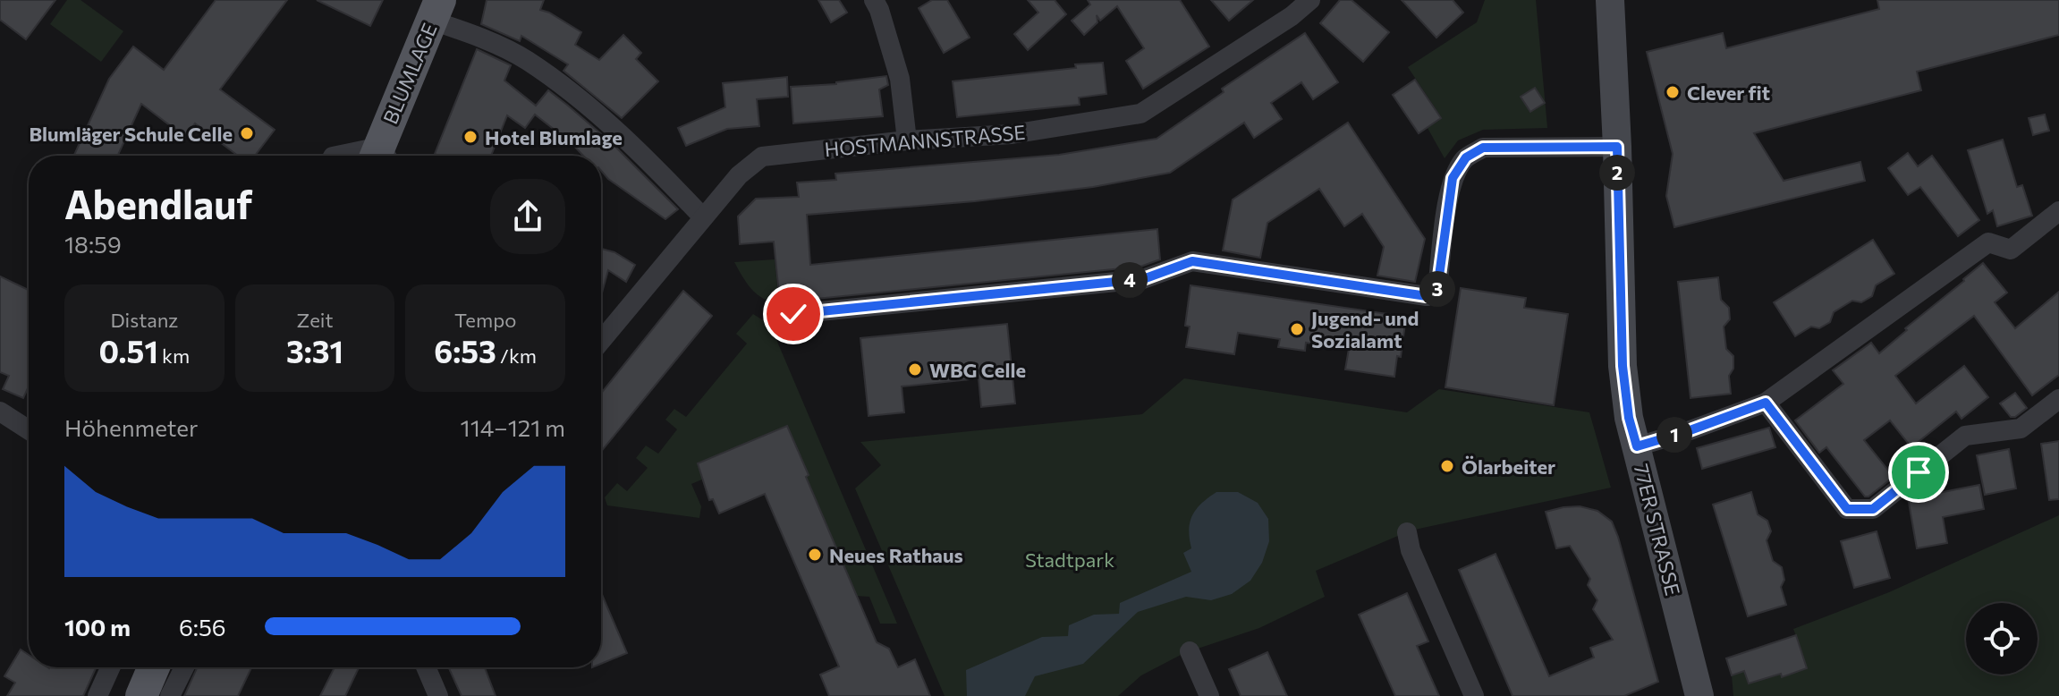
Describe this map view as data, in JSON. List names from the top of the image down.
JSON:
{
  "streets": {
    "main road": ["BLUMLAGE"],
    "street": ["HOSTMANNSTRASSE", "77ER STRASSE"]
  },
  "parks": ["Stadtpark"],
  "places": [
    "Clever fit",
    "Blumläger Schule Celle",
    "Hotel Blumlage",
    "Jugend- und Sozialamt",
    "WBG Celle",
    "Ölarbeiter",
    "Neues Rathaus"
  ],
  "page": {
    "pins": [
      "2",
      "4",
      "3",
      "1"
    ],
    "heading": ["Abendlauf", "18:59"],
    "stats": [
      ["Distanz", "0.51 km"],
      ["Zeit", "3:31"],
      ["Tempo", "6:53 /km"]
    ],
    "chart": ["Höhenmeter", "114–121 m"],
    "list": [
      {
        "name": "100 m",
        "note": "6:56"
      }
    ]
  }
}
